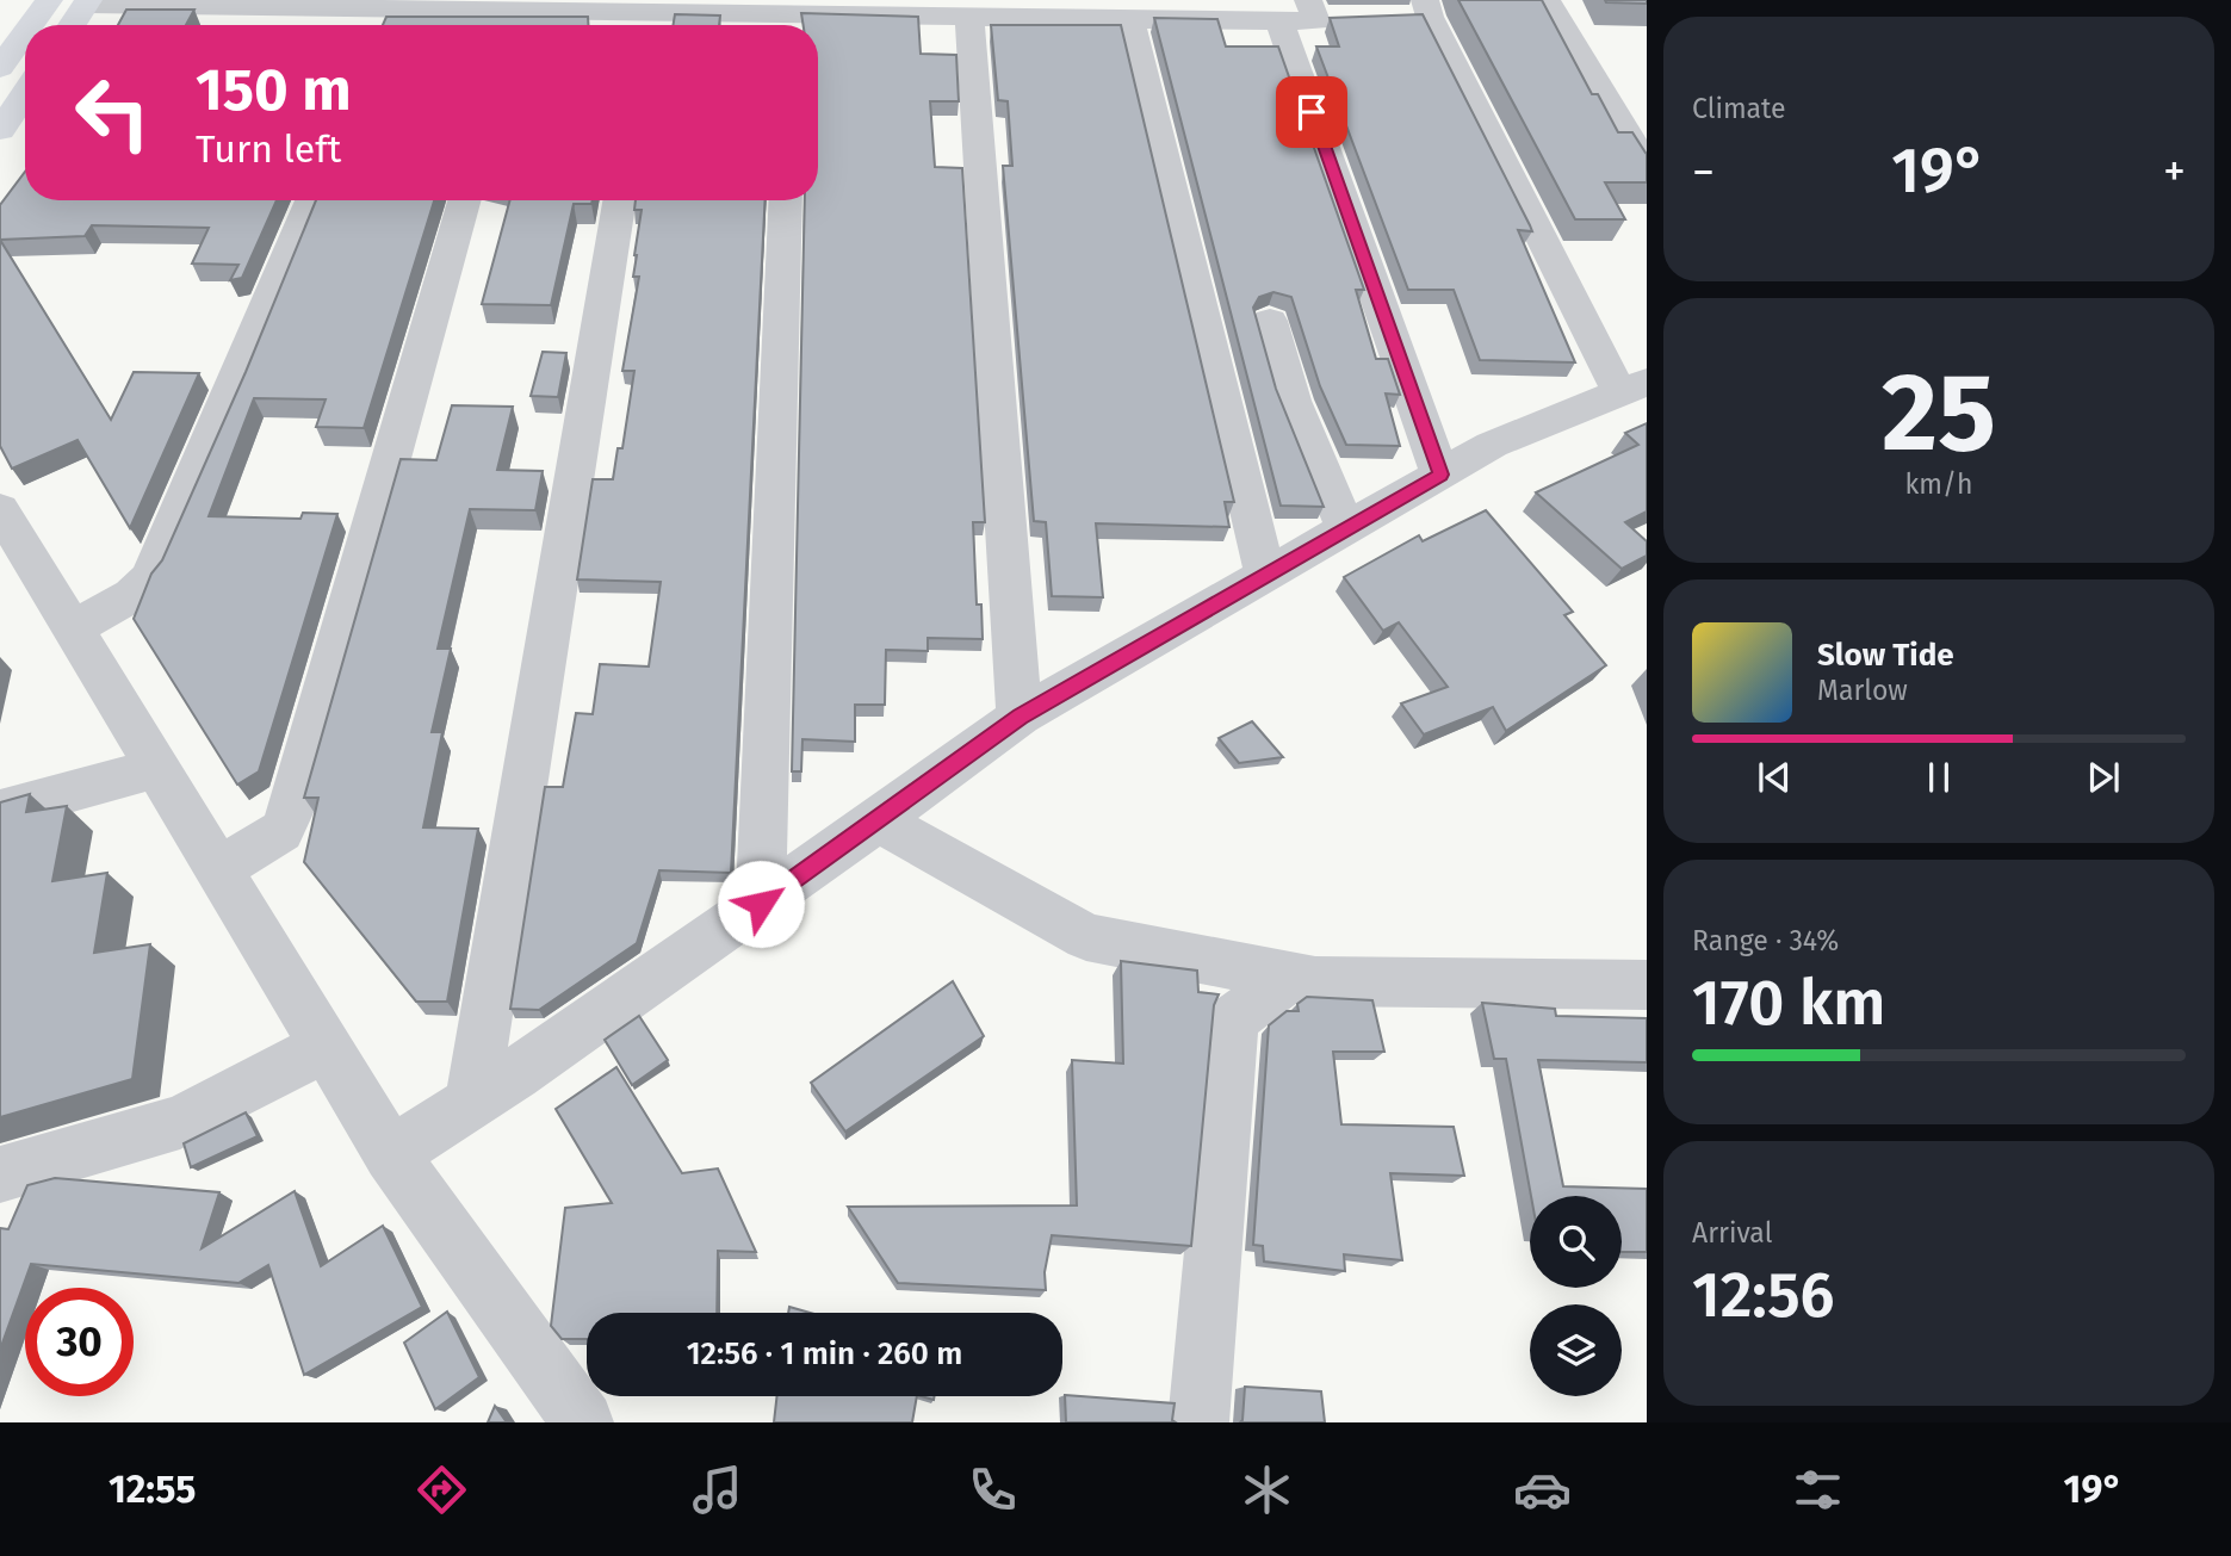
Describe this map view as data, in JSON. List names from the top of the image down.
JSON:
{
  "page": {
    "tile": [
      "Climate",
      ["25", "km/h"],
      ["Range · 34%", "170 km"],
      ["Arrival", "12:56"]
    ],
    "turn": ["150 m", "Turn left"],
    "heat": ["−", "19°", "+"],
    "song": ["Slow Tide", "Marlow"],
    "limit": "30",
    "trip": "12:56 · 1 min · 260 m",
    "tabs": ["12:55", "19°"]
  }
}
